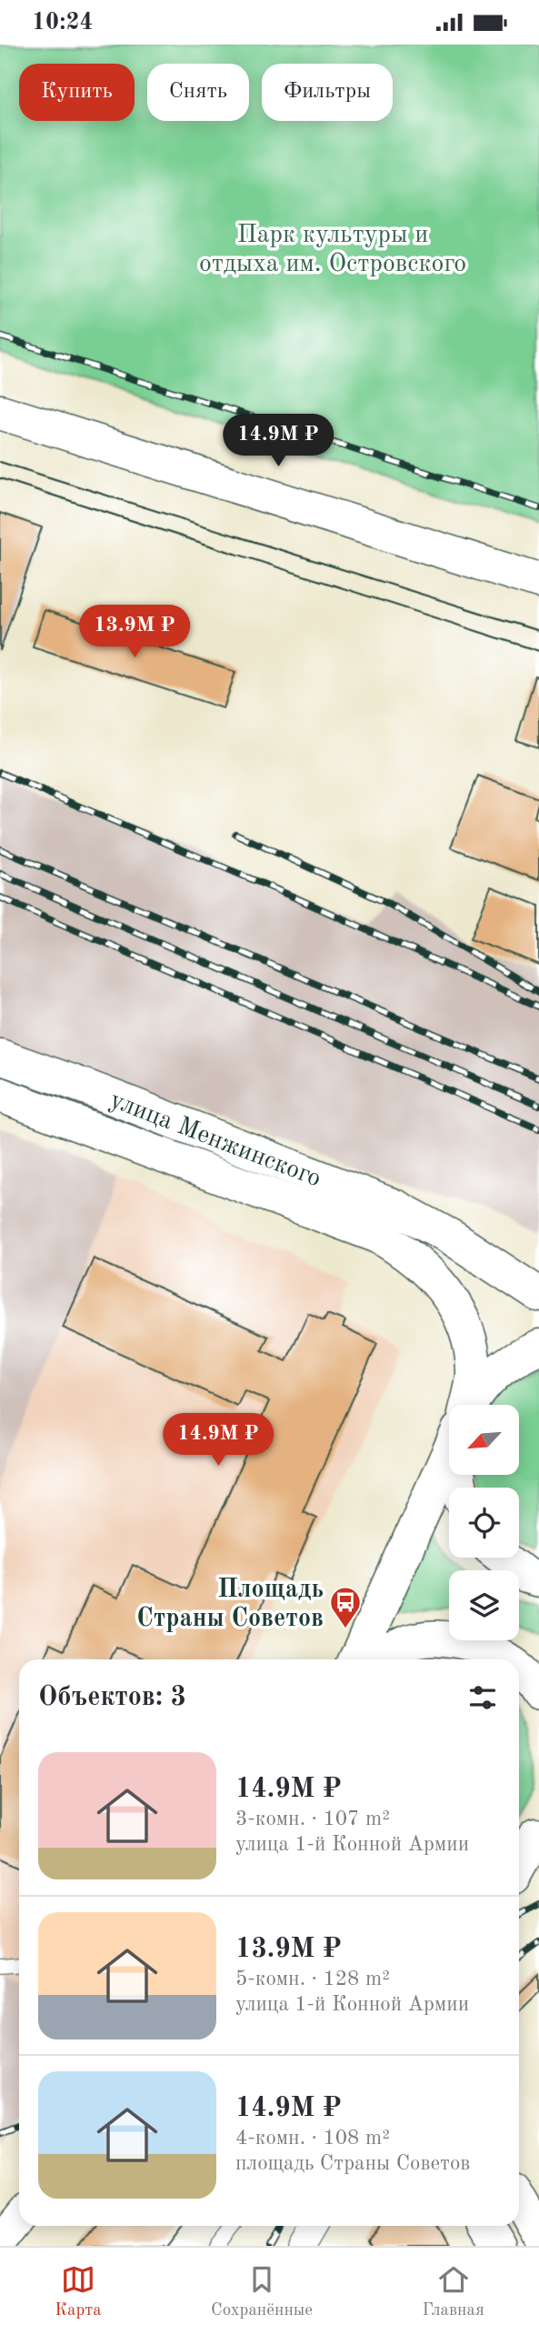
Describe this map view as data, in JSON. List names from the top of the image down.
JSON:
{
  "streets": {
    "main road": ["улица Менжинского"]
  },
  "parks": ["Парк культуры и отдыха им. Островского"],
  "places": {
    "bus stop": ["Площадь Страны Советов"]
  },
  "north": "bottom left",
  "page": {
    "status": "10:24",
    "chip": ["Купить", "Снять", "Фильтры"],
    "price": ["14.9M ₽", "13.9M ₽", "14.9M ₽"],
    "heading": "Объектов: 3",
    "list": [
      {
        "name": "14.9M ₽",
        "note": "3-комн. · 107 m² · улица 1-й Конной Армии"
      },
      {
        "name": "13.9M ₽",
        "note": "5-комн. · 128 m² · улица 1-й Конной Армии"
      },
      {
        "name": "14.9M ₽",
        "note": "4-комн. · 108 m² · площадь Страны Советов"
      }
    ],
    "tabs": ["Карта", "Сохранённые", "Главная"]
  }
}
